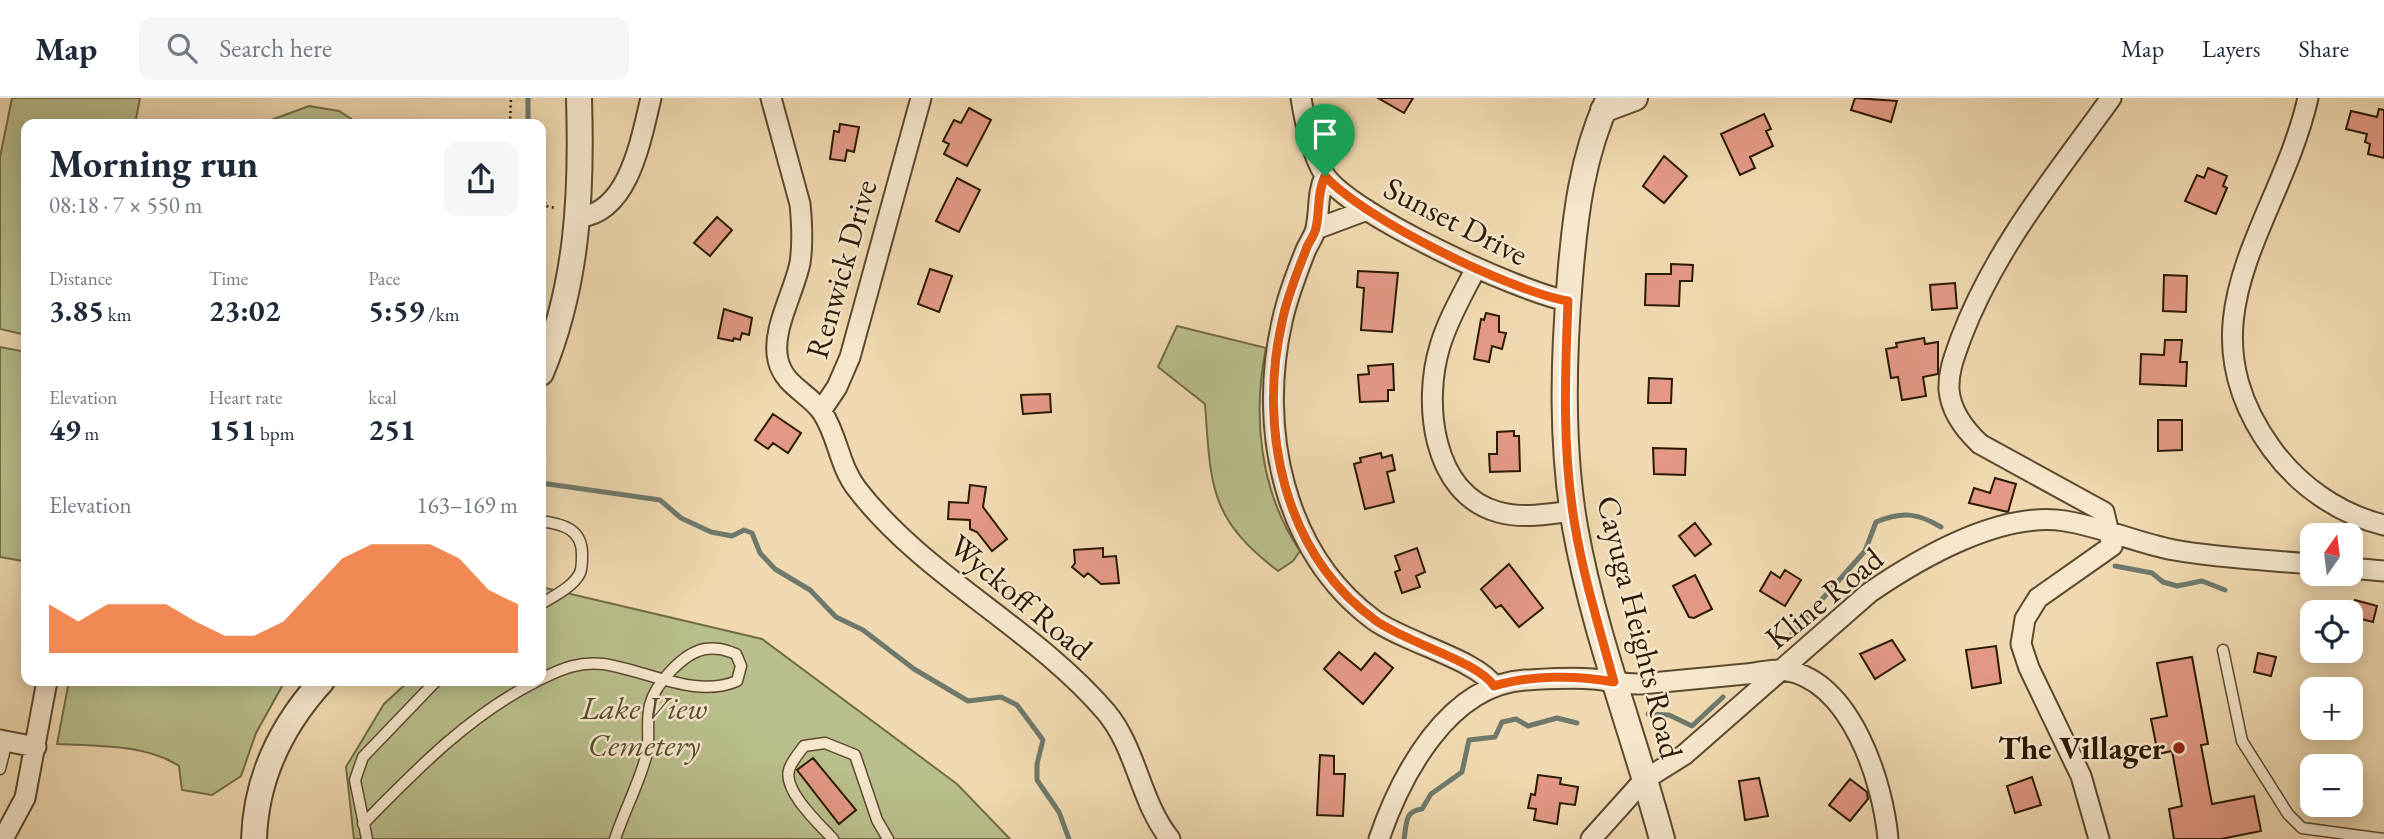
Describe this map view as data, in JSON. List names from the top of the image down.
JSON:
{
  "streets": {
    "street": [
      "Sunset Drive",
      "Renwick Drive",
      "Wyckoff Road",
      "Kline Road",
      "Cayuga Heights Road"
    ]
  },
  "crossings": [
    ["Sunset Drive", "Cayuga Heights Road"],
    ["Renwick Drive", "Wyckoff Road"],
    ["Kline Road", "Cayuga Heights Road"]
  ],
  "parks": ["Lake View Cemetery"],
  "places": ["The Villager"],
  "north": "top",
  "page": {
    "header": "Map",
    "search": "Search here",
    "nav": ["Map", "Layers", "Share"],
    "heading": ["Morning run", "08:18 · 7 × 550 m"],
    "stats": [
      ["Distance", "3.85 km"],
      ["Time", "23:02"],
      ["Pace", "5:59 /km"],
      ["Elevation", "49 m"],
      ["Heart rate", "151 bpm"],
      ["kcal", "251"]
    ],
    "chart": ["Elevation", "163–169 m"],
    "map_buttons": ["+", "−"]
  }
}
